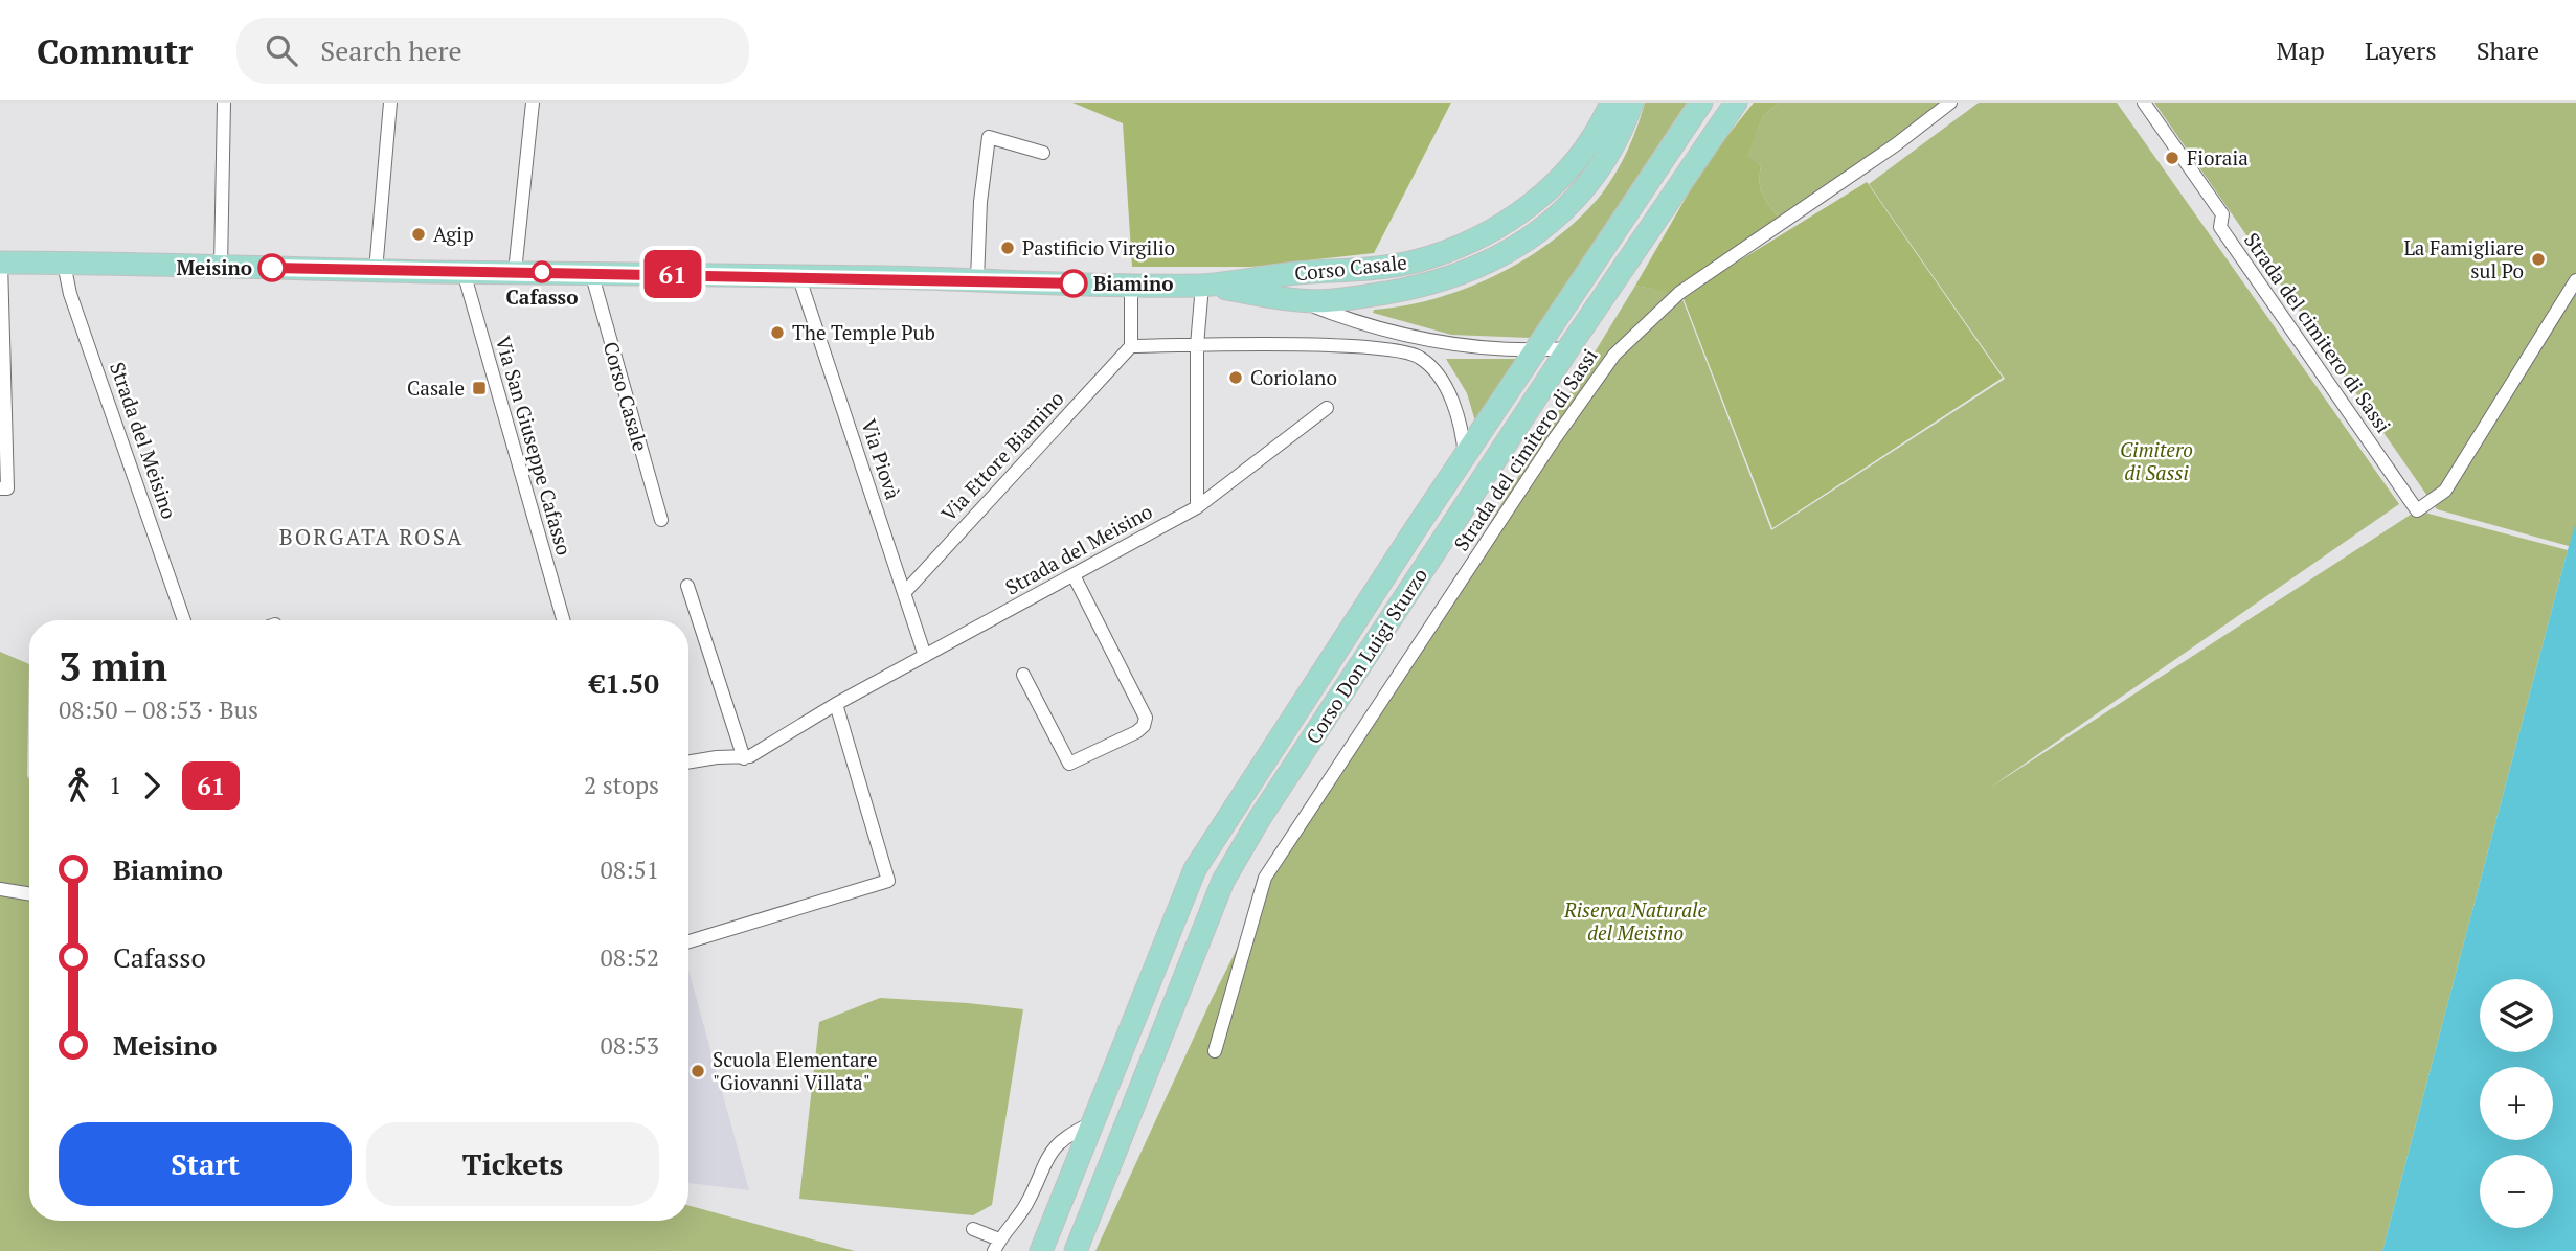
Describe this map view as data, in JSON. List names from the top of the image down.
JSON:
{
  "streets": {
    "main road": ["Corso Casale", "Corso Don Luigi Sturzo"],
    "street": [
      "Strada del cimitero di Sassi",
      "Strada del Meisino",
      "Via San Giuseppe Cafasso",
      "Via Ettore Biamino",
      "Via Piovà"
    ]
  },
  "crossings": [
    ["Corso Casale", "Strada del Meisino"],
    ["Corso Casale", "Via San Giuseppe Cafasso"],
    ["Corso Casale", "Via Piovà"],
    ["Strada del Meisino", "Via Piovà"],
    ["Via Ettore Biamino", "Via Piovà"]
  ],
  "districts": ["BORGATA ROSA"],
  "parks": ["Cimitero di Sassi", "Riserva Naturale del Meisino"],
  "places": {
    "other": [
      "Fioraia",
      "Agip",
      "Pastificio Virgilio",
      "La Famigliare sul Po",
      "Meisino",
      "Cafasso",
      "Biamino",
      "The Temple Pub",
      "Coriolano",
      "Scuola Elementare \"Giovanni Villata\""
    ],
    "transit": ["Casale"]
  },
  "lines": ["bus line 61"],
  "page": {
    "header": "Commutr",
    "search": "Search here",
    "nav": ["Map", "Layers", "Share"],
    "on_map": "61",
    "heading": ["3 min", "08:50 – 08:53 · Bus", "€1.50"],
    "legs": ["1", "61", "2 stops"],
    "list": [
      {
        "name": "Biamino",
        "value": "08:51"
      },
      {
        "name": "Cafasso",
        "value": "08:52"
      },
      {
        "name": "Meisino",
        "value": "08:53"
      }
    ],
    "map_buttons": ["+", "−"],
    "buttons": ["Start", "Tickets"]
  }
}
